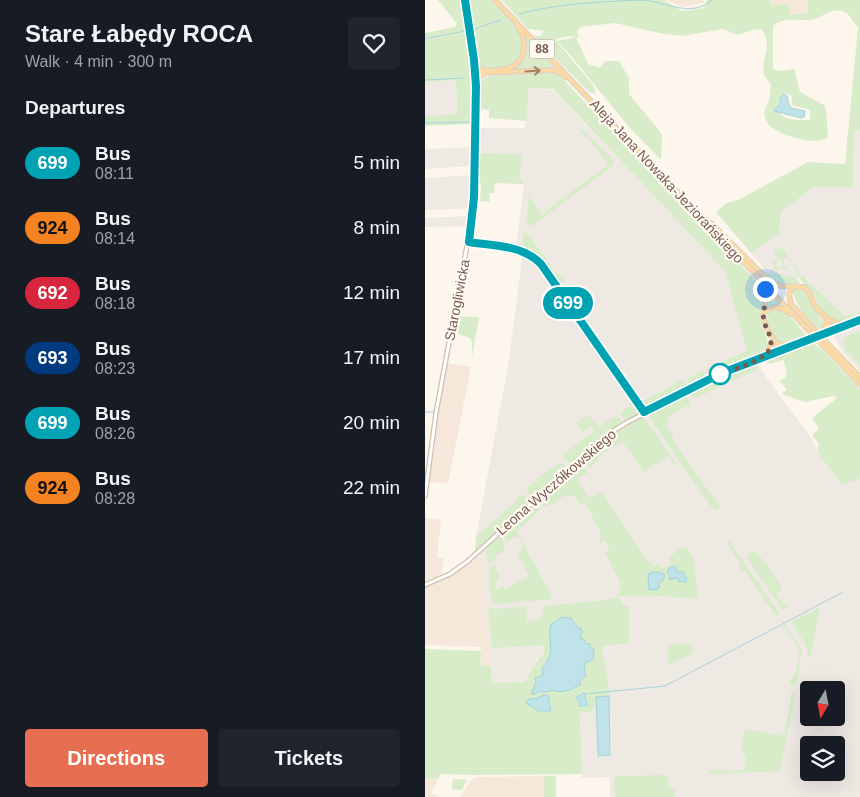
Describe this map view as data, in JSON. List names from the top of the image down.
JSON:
{
  "streets": {
    "main road": ["88", "Aleja Jana Nowaka-Jeziorańskiego"],
    "street": ["Starogliwicka", "Leona Wyczółkowskiego"]
  },
  "lines": ["bus line 699"],
  "north": "bottom",
  "page": {
    "heading": [
      ["Stare Łabędy ROCA", "Walk · 4 min · 300 m"],
      "Departures"
    ],
    "on_map": "699",
    "list": [
      {
        "mark": "699",
        "name": "Bus",
        "note": "08:11",
        "value": "5 min"
      },
      {
        "mark": "924",
        "name": "Bus",
        "note": "08:14",
        "value": "8 min"
      },
      {
        "mark": "692",
        "name": "Bus",
        "note": "08:18",
        "value": "12 min"
      },
      {
        "mark": "693",
        "name": "Bus",
        "note": "08:23",
        "value": "17 min"
      },
      {
        "mark": "699",
        "name": "Bus",
        "note": "08:26",
        "value": "20 min"
      },
      {
        "mark": "924",
        "name": "Bus",
        "note": "08:28",
        "value": "22 min"
      }
    ],
    "buttons": ["Directions", "Tickets"]
  }
}
